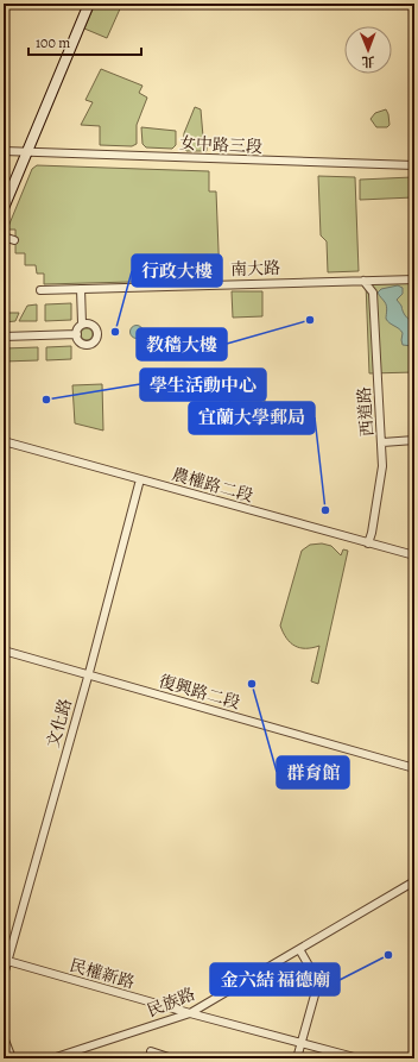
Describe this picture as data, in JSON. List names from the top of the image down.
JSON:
{
  "streets": {
    "street": [
      "女中路三段",
      "南大路",
      "西道路",
      "農權路二段",
      "復興路二段",
      "文化路",
      "民權新路",
      "民族路"
    ]
  },
  "crossings": [
    ["南大路", "西道路"],
    ["西道路", "農權路二段"],
    ["農權路二段", "文化路"],
    ["復興路二段", "文化路"],
    ["文化路", "民權新路"],
    ["民權新路", "民族路"]
  ],
  "places": [
    "教穡大樓",
    "行政大樓",
    "學生活動中心",
    "宜蘭大學郵局",
    "群育館",
    "金六結 福德廟"
  ],
  "scale_bar": "100 m",
  "north": "bottom"
}
